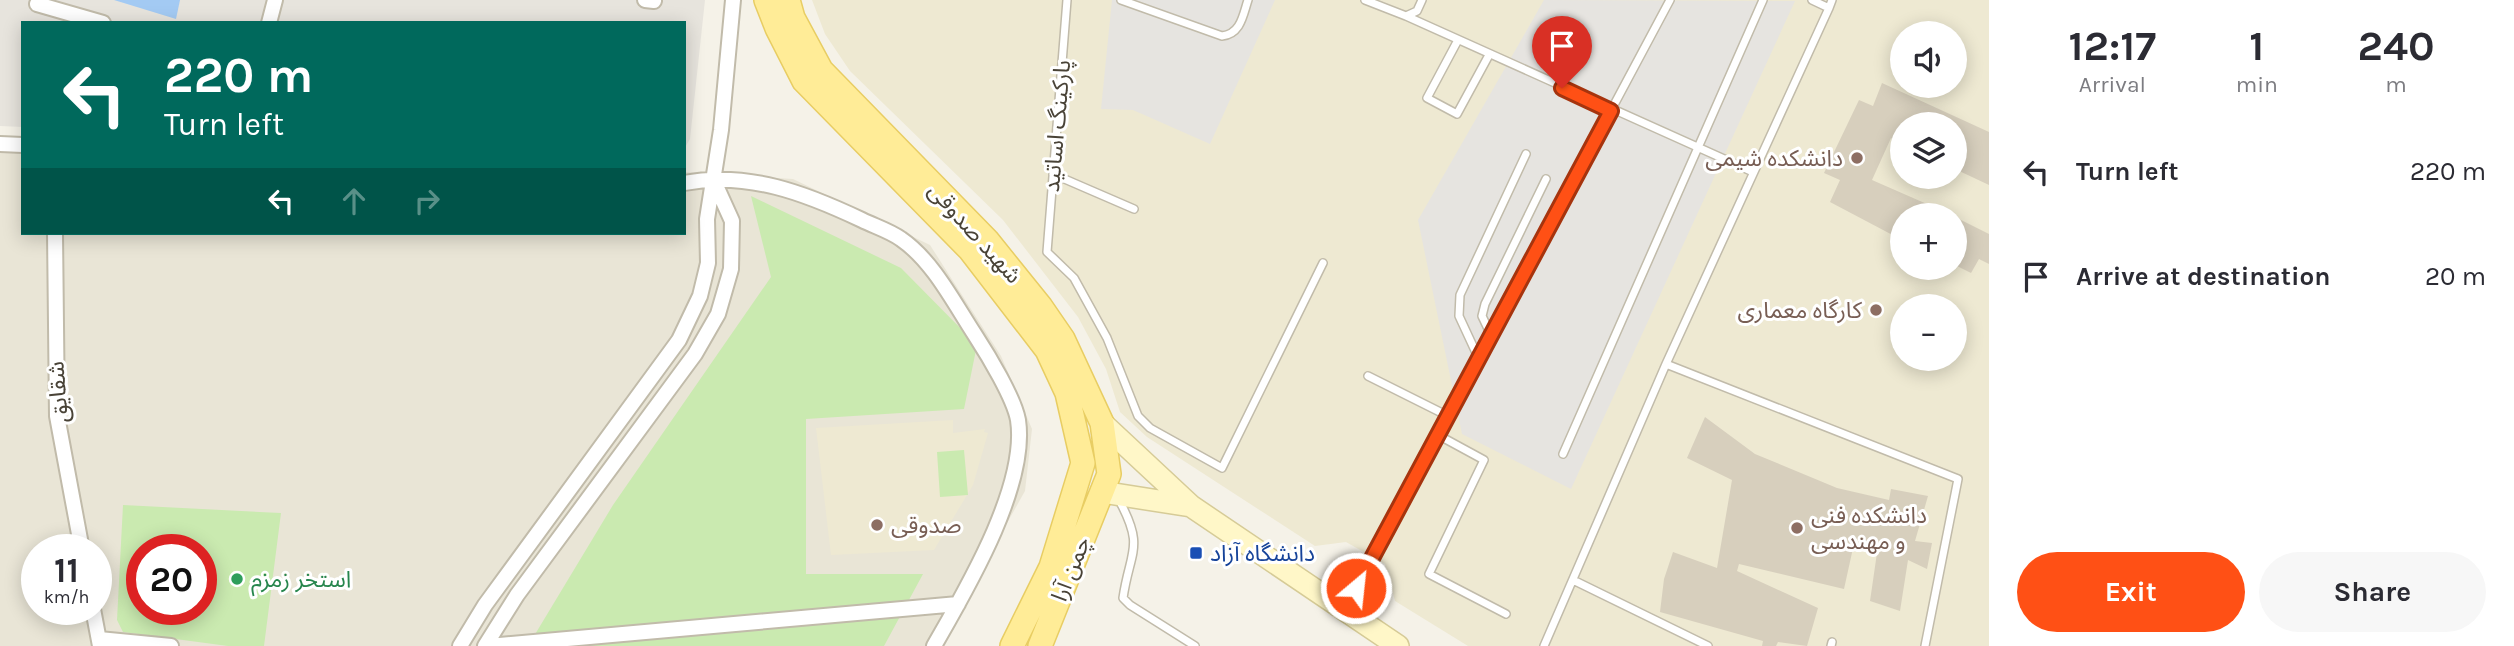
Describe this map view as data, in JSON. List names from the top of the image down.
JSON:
{
  "streets": {
    "main road": ["شهید صدوقی", "چمن آرا"],
    "street": ["شقایق"],
    "lane": ["پارکینگ اساتید"]
  },
  "crossings": [
    ["شهید صدوقی", "چمن آرا"]
  ],
  "places": {
    "other": [
      "دانشکده شیمی",
      "کارگاه معماری",
      "صدوقی",
      "دانشکده فنی و مهندسی",
      "استخر زمزم"
    ],
    "transit": ["دانشگاه آزاد"]
  },
  "page": {
    "eta": [
      "12:17",
      "Arrival",
      "1",
      "min",
      "240",
      "m"
    ],
    "map_buttons": ["+", "−"],
    "turn": ["220 m", "Turn left"],
    "list": [
      {
        "name": "Turn left",
        "value": "220 m"
      },
      {
        "name": "Arrive at destination",
        "value": "20 m"
      }
    ],
    "speed": "11 km/h",
    "limit": "20",
    "buttons": ["Exit", "Share"]
  }
}
